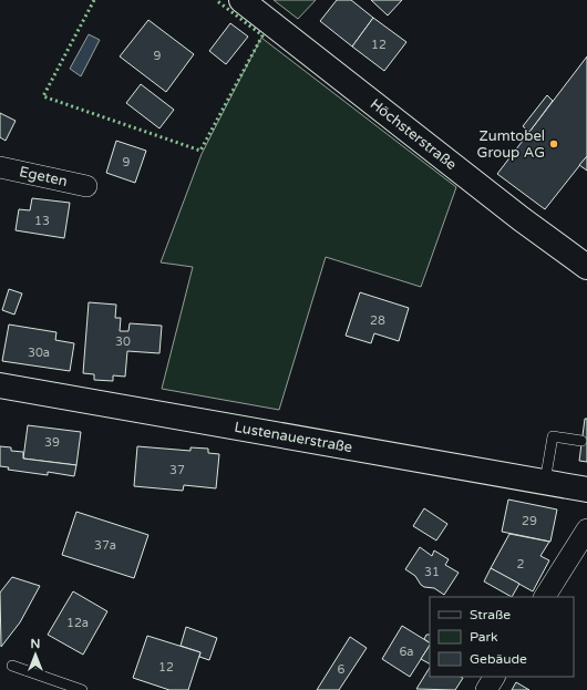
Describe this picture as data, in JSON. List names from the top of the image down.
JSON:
{
  "streets": {
    "main road": ["Höchsterstraße", "Lustenauerstraße"],
    "street": ["Egeten"]
  },
  "places": ["Zumtobel Group AG"],
  "house_numbers": [
    "12",
    "9",
    "9",
    "13",
    "28",
    "30",
    "30a",
    "39",
    "37",
    "29",
    "37a",
    "2",
    "31",
    "12a",
    "6a",
    "12",
    "6"
  ],
  "legend": ["Straße", "Park", "Gebäude"],
  "north": "top"
}
